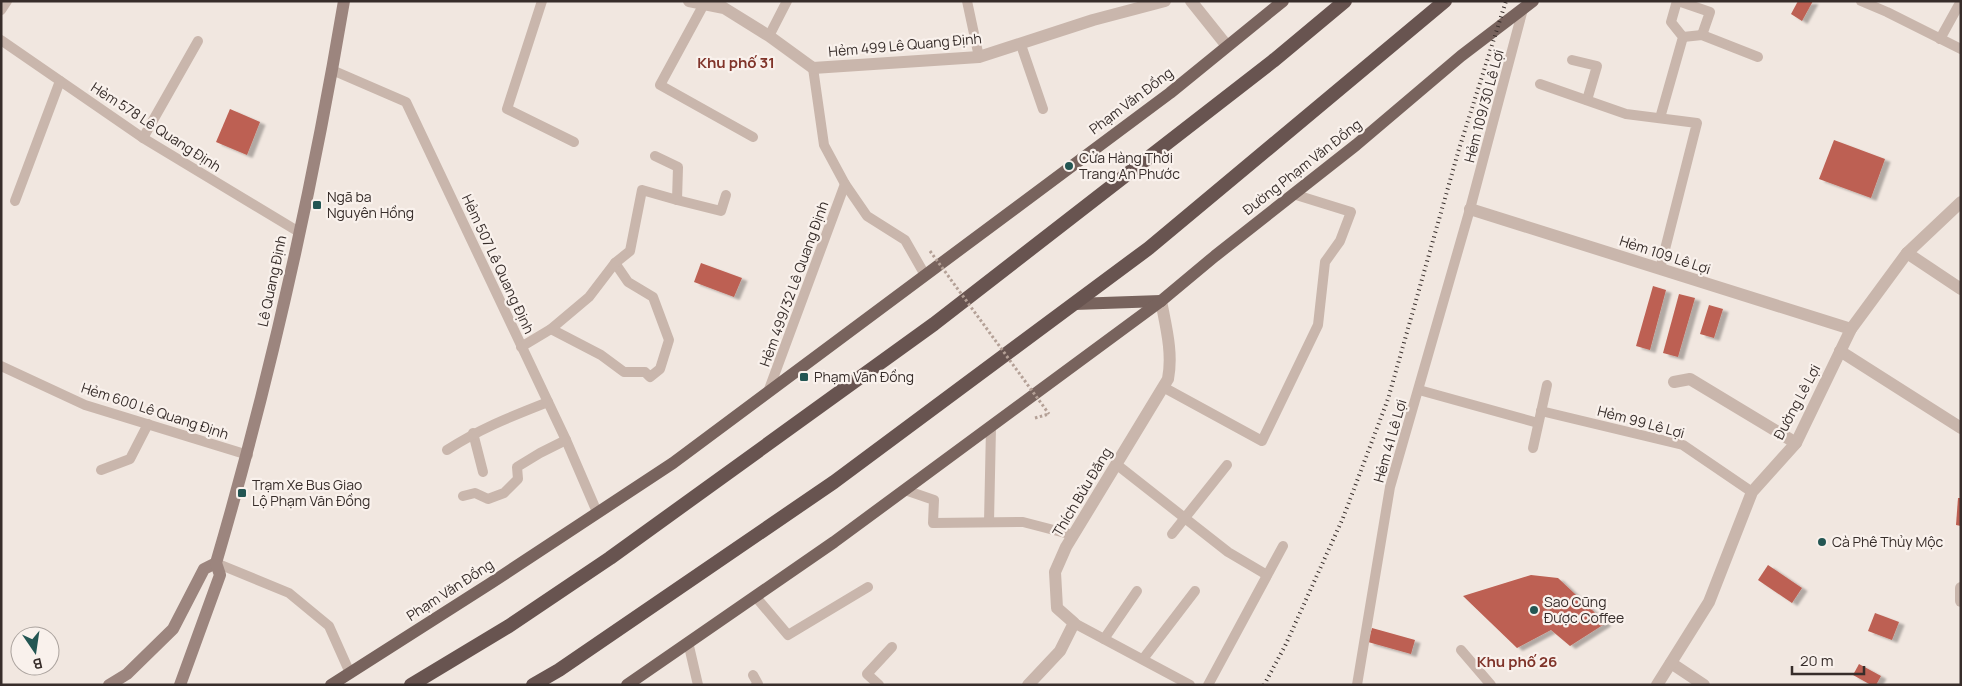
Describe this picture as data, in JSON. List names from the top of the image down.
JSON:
{
  "streets": {
    "main road": ["Phạm Văn Đồng", "Đường Phạm Văn Đồng", "Lê Quang Định"],
    "street": [
      "Hẻm 499 Lê Quang Định",
      "Hẻm 109 Lê Lợi",
      "Đường Lê Lợi",
      "Thích Bửu Đăng"
    ],
    "lane": [
      "Hẻm 109/30 Lê Lợi",
      "Hẻm 578 Lê Quang Định",
      "Hẻm 507 Lê Quang Định",
      "Hẻm 499/32 Lê Quang Định",
      "Hẻm 600 Lê Quang Định",
      "Hẻm 99 Lê Lợi",
      "Hẻm 41 Lê Lợi"
    ]
  },
  "crossings": [
    ["Phạm Văn Đồng", "Hẻm 507 Lê Quang Định"],
    ["Phạm Văn Đồng", "Hẻm 499/32 Lê Quang Định"],
    ["Hẻm 109/30 Lê Lợi", "Đường Phạm Văn Đồng"],
    ["Hẻm 109/30 Lê Lợi", "Hẻm 109 Lê Lợi"],
    ["Hẻm 109/30 Lê Lợi", "Hẻm 41 Lê Lợi"],
    ["Hẻm 578 Lê Quang Định", "Lê Quang Định"],
    ["Đường Phạm Văn Đồng", "Thích Bửu Đăng"],
    ["Hẻm 109 Lê Lợi", "Đường Lê Lợi"],
    ["Hẻm 109 Lê Lợi", "Hẻm 41 Lê Lợi"],
    ["Hẻm 507 Lê Quang Định", "Lê Quang Định"],
    ["Lê Quang Định", "Hẻm 600 Lê Quang Định"],
    ["Đường Lê Lợi", "Hẻm 99 Lê Lợi"]
  ],
  "districts": ["Khu phố 31", "Khu phố 26"],
  "places": {
    "other": ["Cửa Hàng Thời Trang An Phước", "Cà Phê Thủy Mộc", "Sao Cũng Được Coffee"],
    "transit": ["Ngã ba Nguyên Hồng", "Phạm Văn Đồng", "Trạm Xe Bus Giao Lộ Phạm Văn Đồng"]
  },
  "scale_bar": "20 m",
  "north": "bottom"
}
